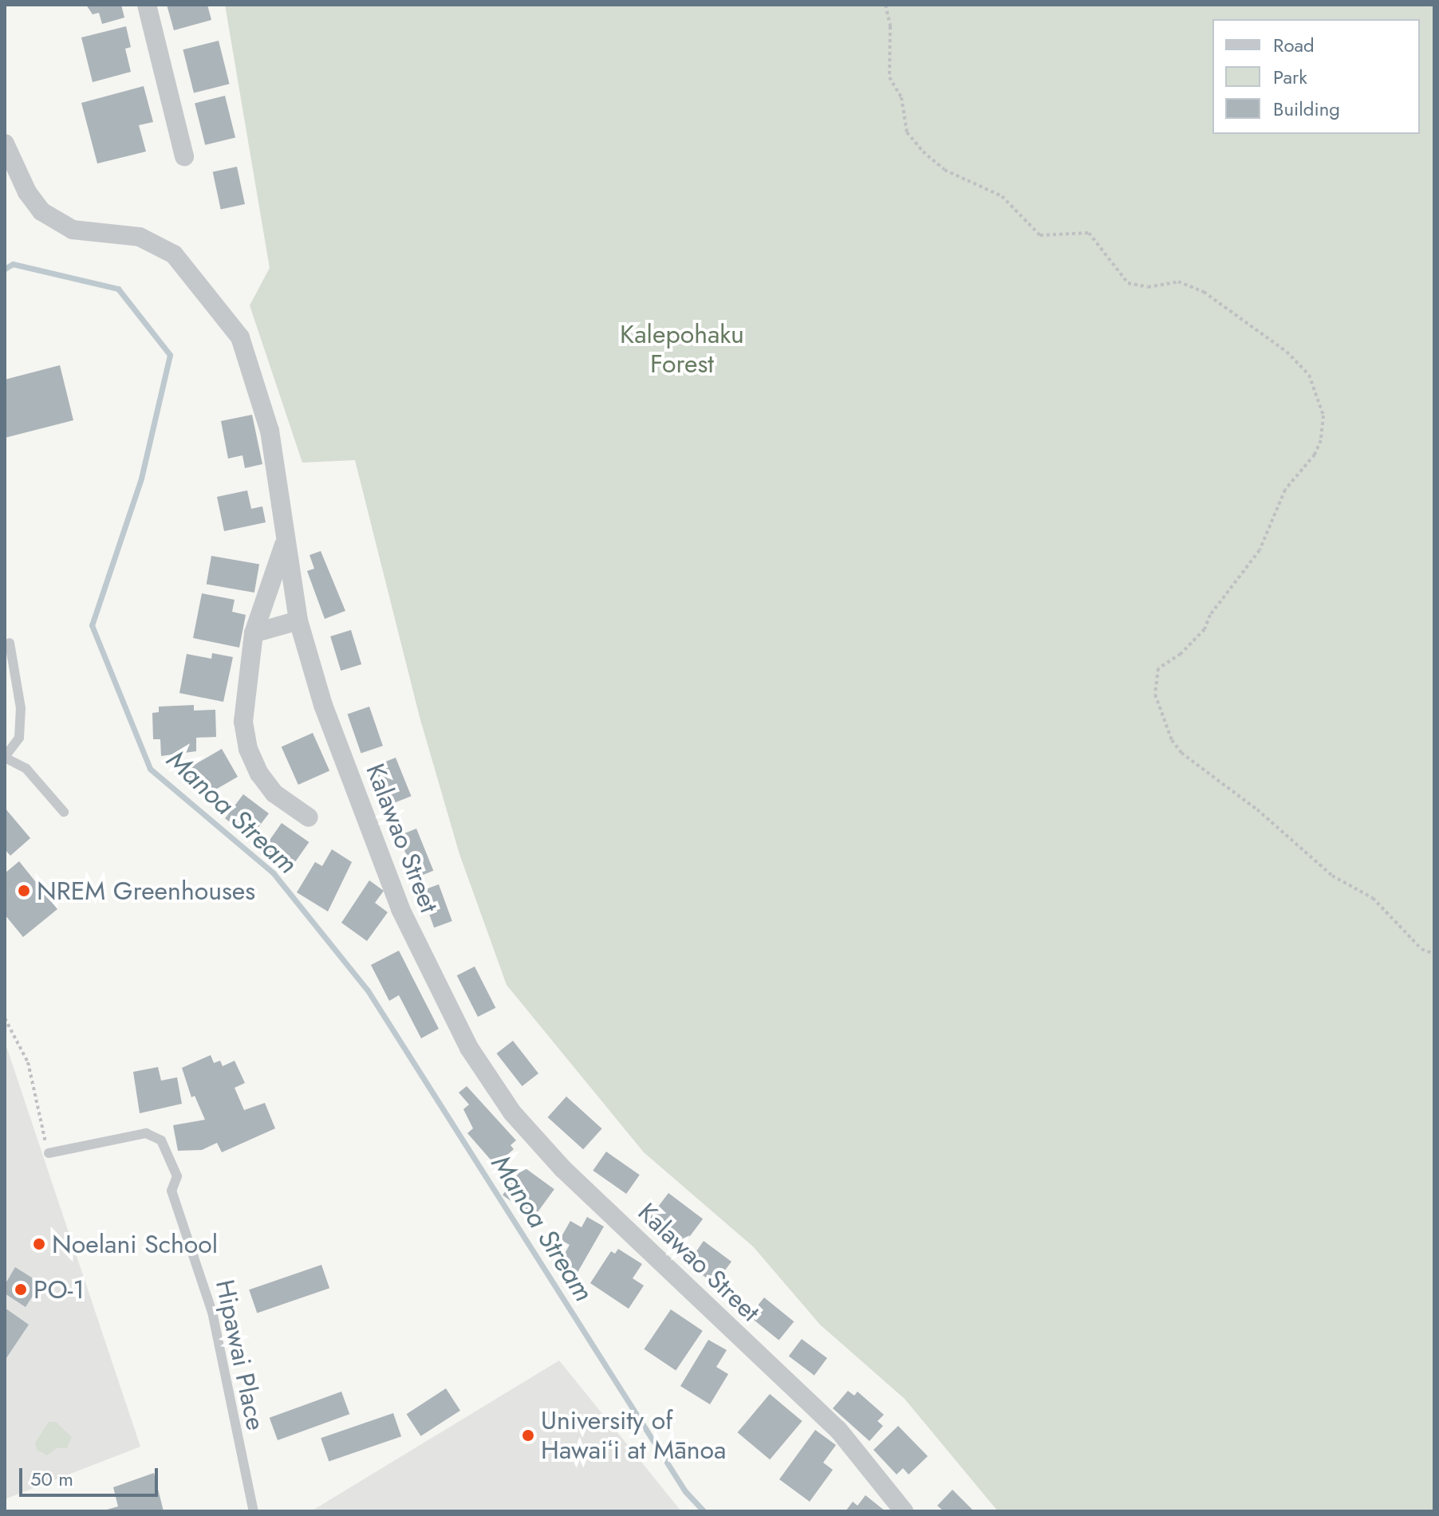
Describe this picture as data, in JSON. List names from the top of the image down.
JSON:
{
  "streets": {
    "street": ["Kalawao Street"],
    "lane": ["Hipawai Place"]
  },
  "water": ["Manoa Stream"],
  "parks": ["Kalepohaku Forest"],
  "places": [
    "NREM Greenhouses",
    "Noelani School",
    "PO-1",
    "University of Hawaiʻi at Mānoa"
  ],
  "legend": ["Road", "Park", "Building"],
  "scale_bar": "50 m"
}
